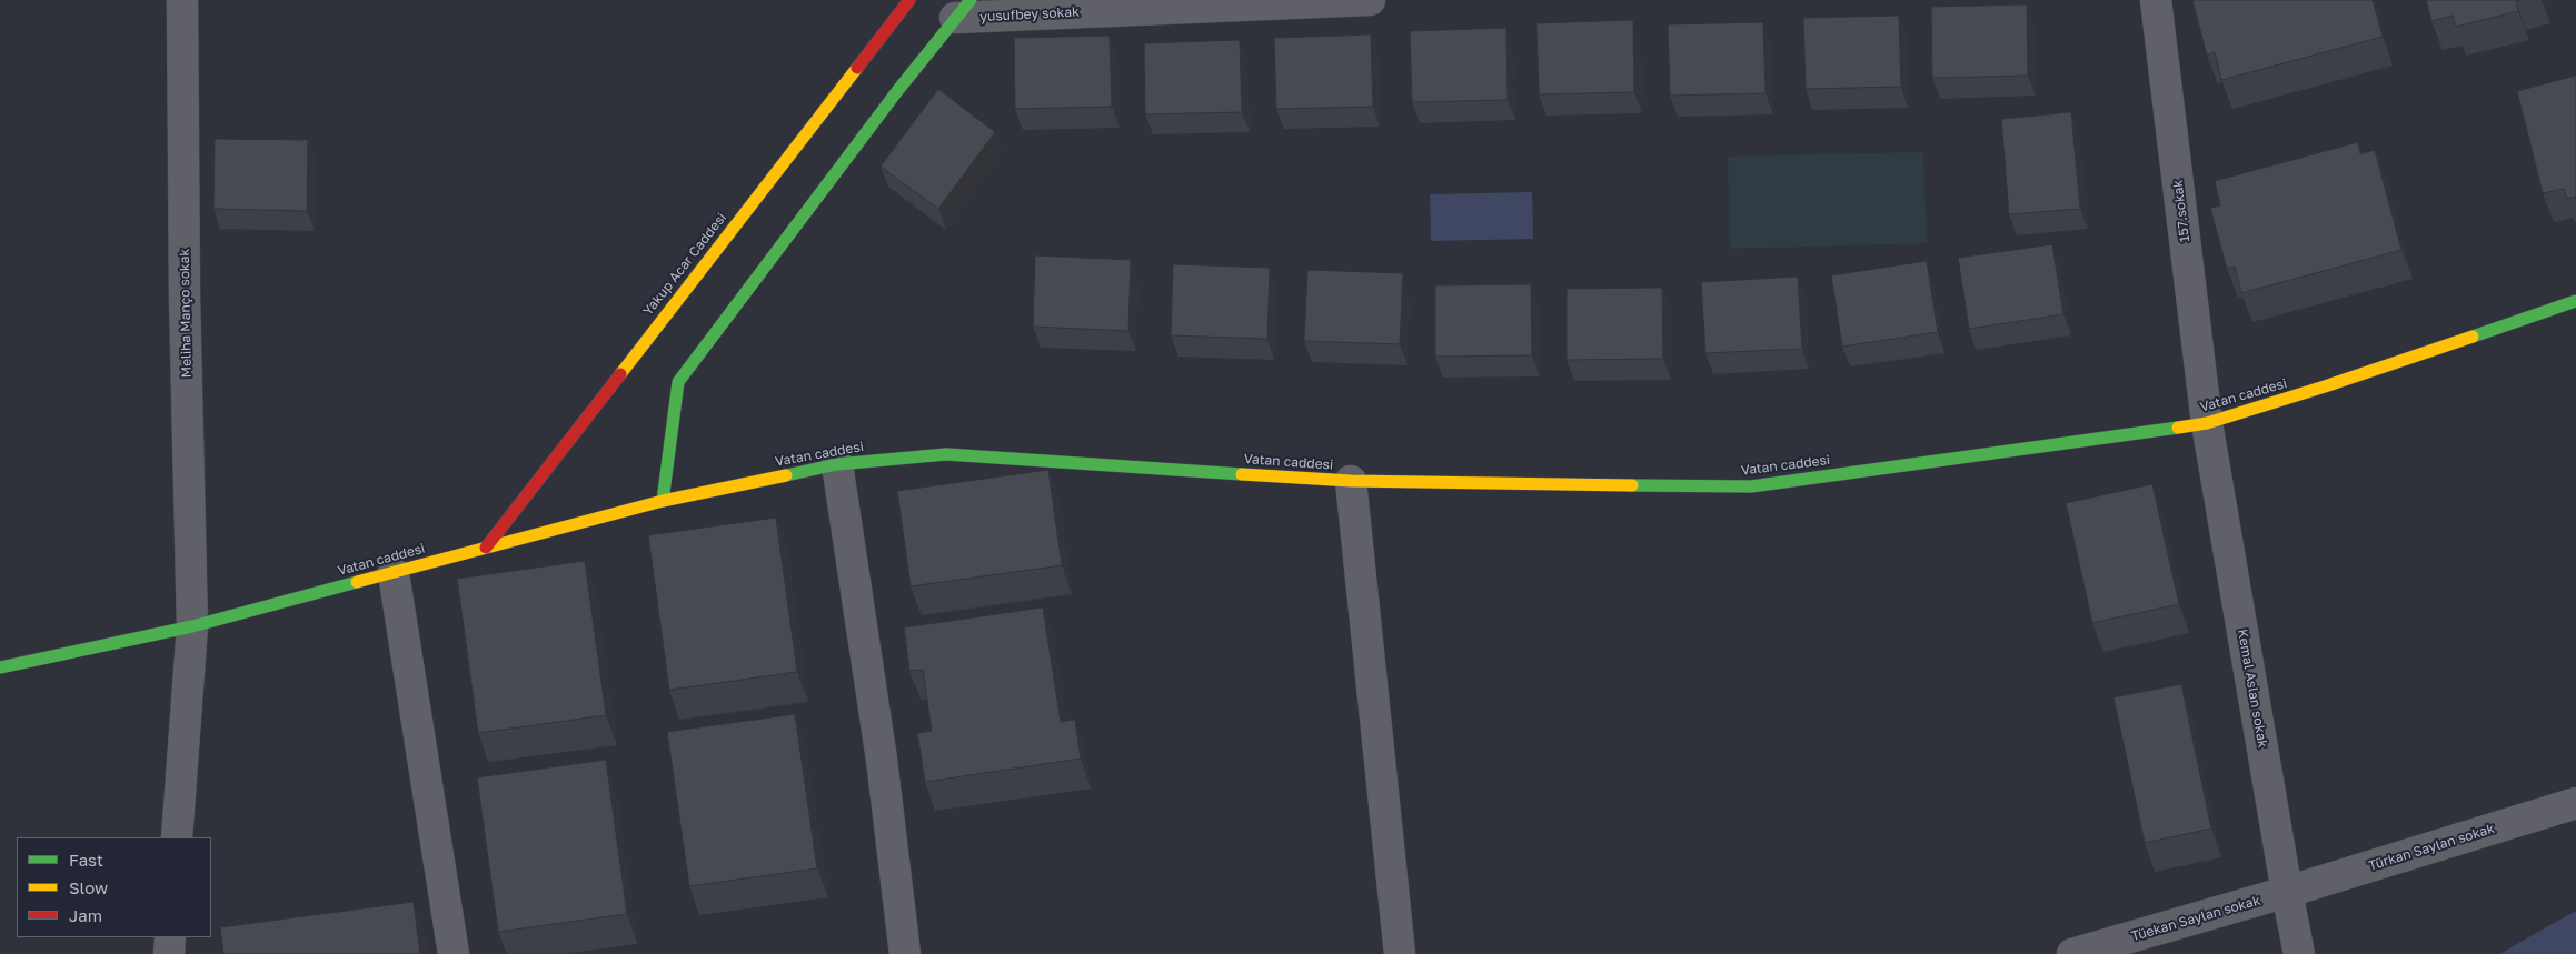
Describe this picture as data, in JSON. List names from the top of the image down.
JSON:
{
  "streets": {
    "street": [
      "yusufbey sokak",
      "157.sokak",
      "Yakup Acar Caddesi",
      "Meliha Manço sokak",
      "Vatan caddesi",
      "Kemal Aslan sokak",
      "Türkan Saylan sokak",
      "Tüekan Saylan sokak"
    ]
  },
  "crossings": [
    ["157.sokak", "Vatan caddesi"],
    ["157.sokak", "Kemal Aslan sokak"],
    ["Yakup Acar Caddesi", "Vatan caddesi"],
    ["Meliha Manço sokak", "Vatan caddesi"],
    ["Vatan caddesi", "Kemal Aslan sokak"],
    ["Kemal Aslan sokak", "Türkan Saylan sokak"],
    ["Kemal Aslan sokak", "Tüekan Saylan sokak"],
    ["Türkan Saylan sokak", "Tüekan Saylan sokak"]
  ],
  "legend": ["Fast", "Slow", "Jam"]
}
